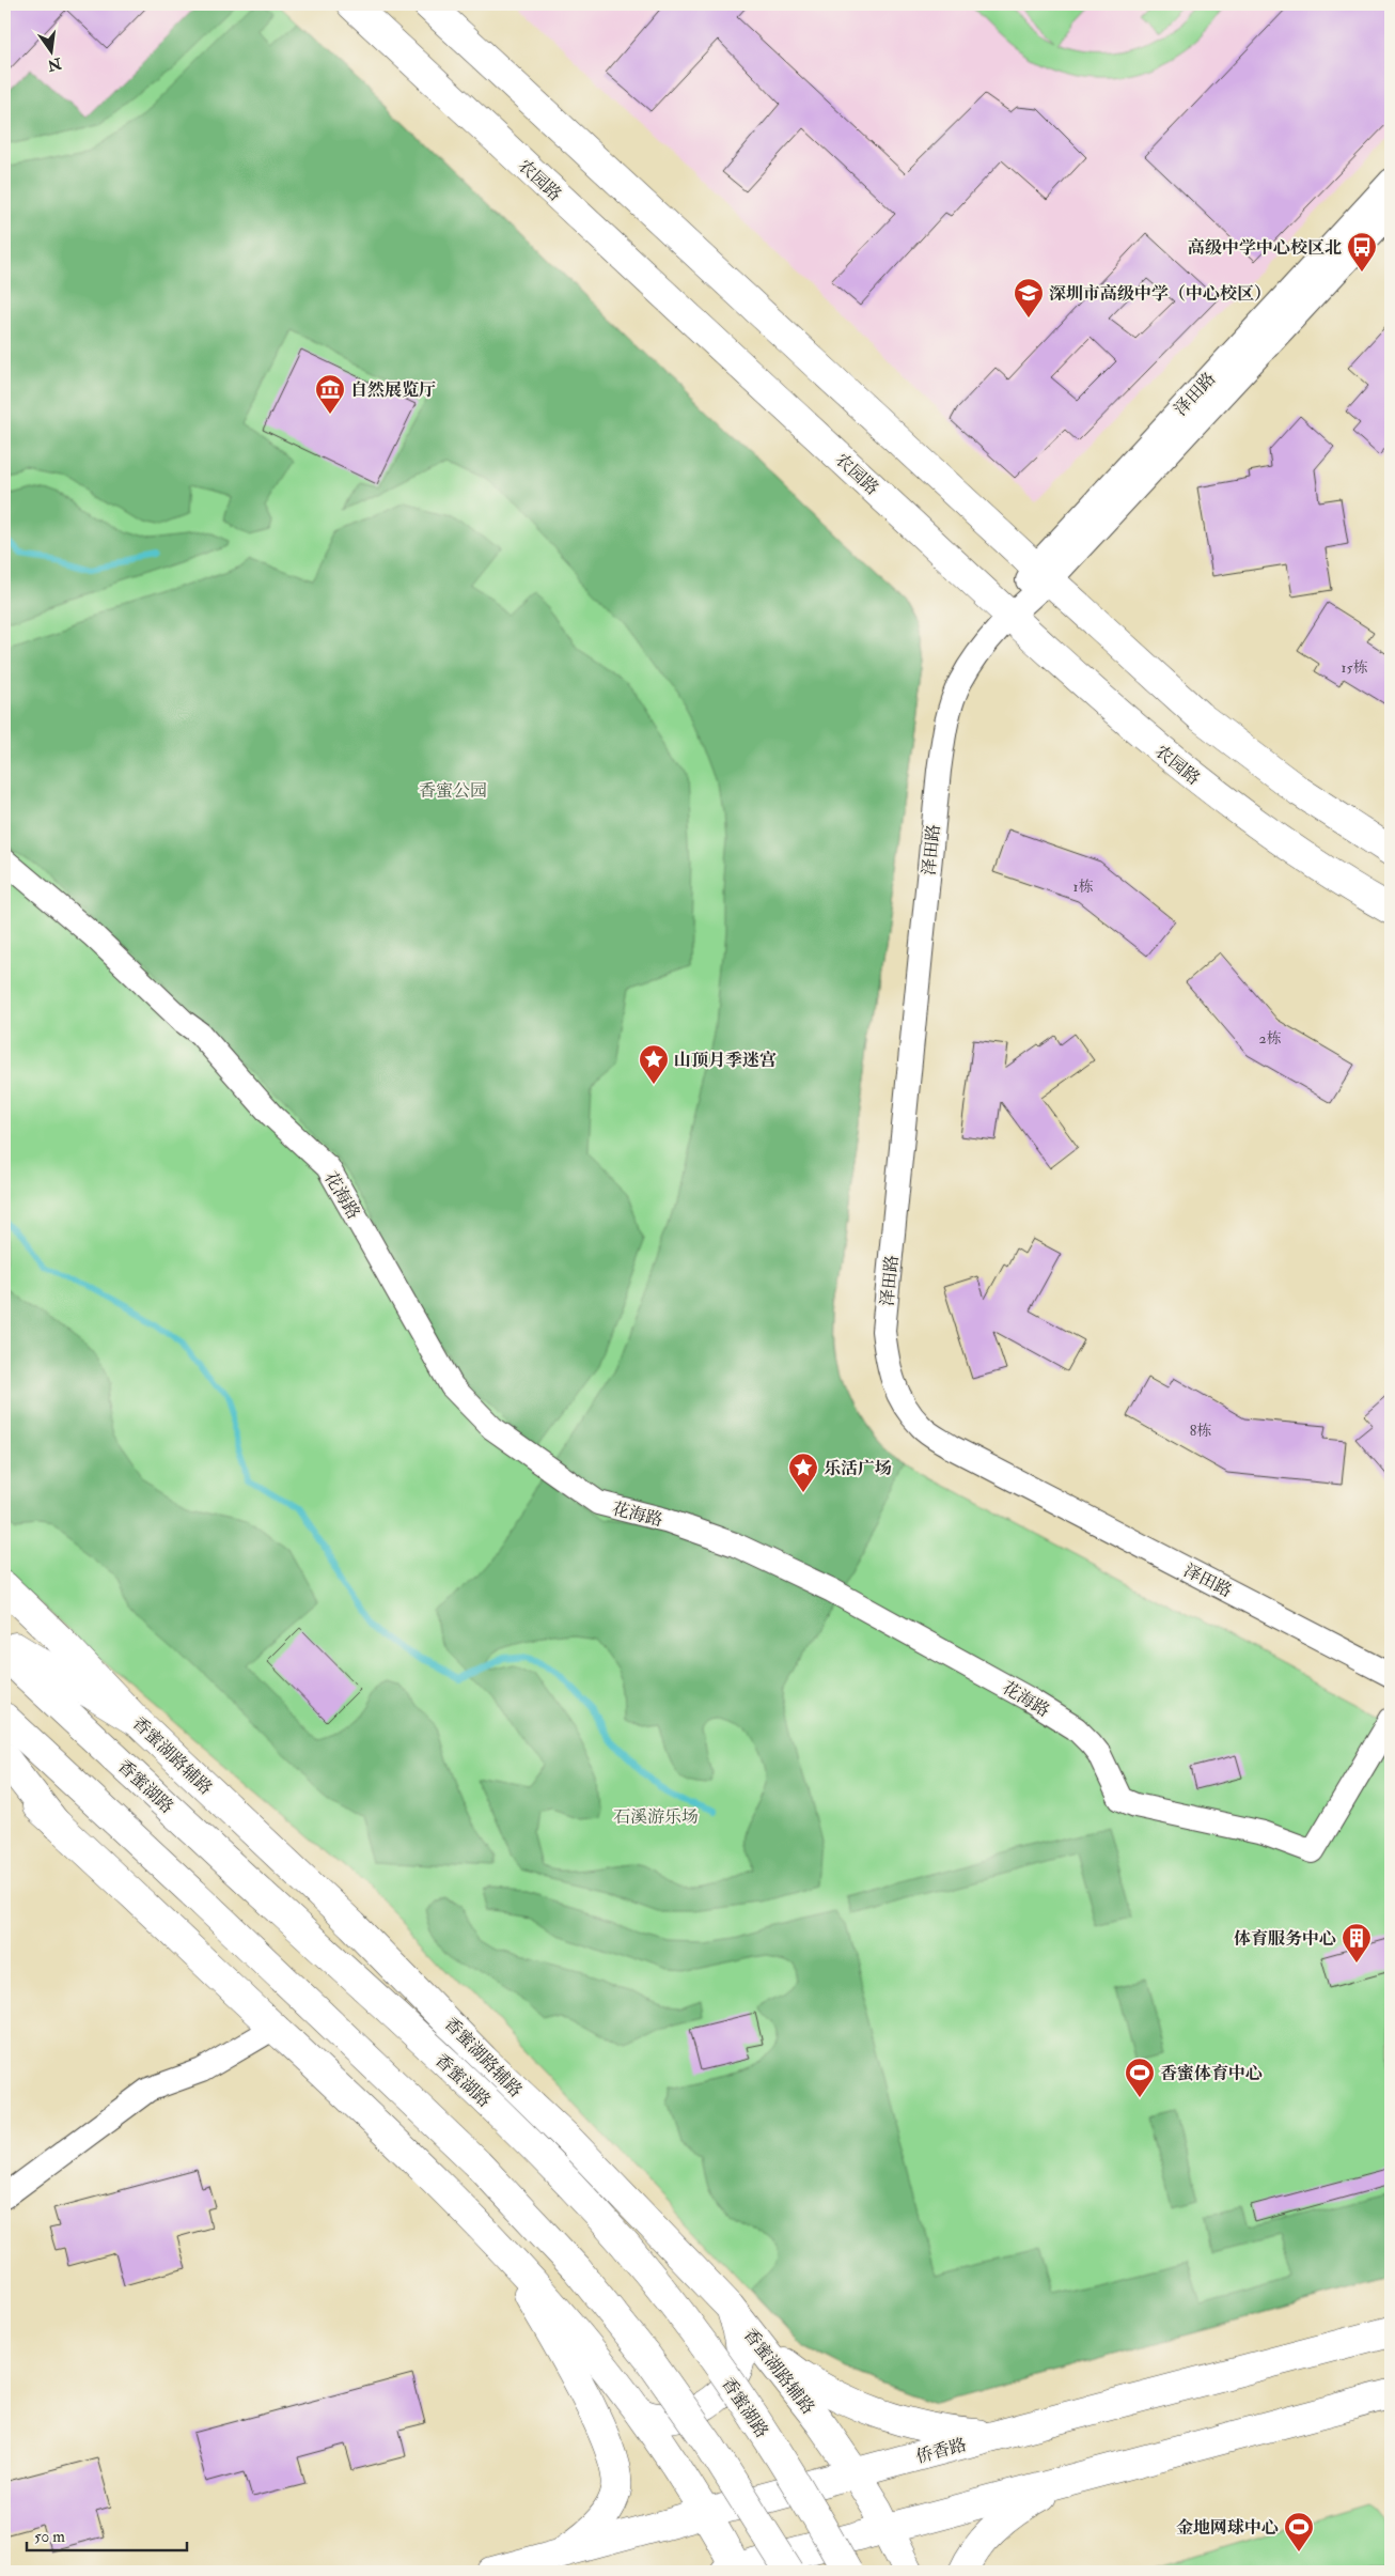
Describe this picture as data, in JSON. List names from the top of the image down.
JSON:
{
  "streets": {
    "main road": [
      "农园路",
      "香蜜湖路辅路",
      "香蜜湖路",
      "侨香路"
    ],
    "street": ["泽田路", "花海路"]
  },
  "crossings": [
    ["农园路", "泽田路"],
    ["香蜜湖路辅路", "侨香路"]
  ],
  "parks": ["香蜜公园", "石溪游乐场"],
  "places": {
    "bus stop": ["高级中学中心校区北"],
    "school or university": ["深圳市高级中学（中心校区）"],
    "museum": ["自然展览厅"],
    "place": ["山顶月季迷宫", "乐活广场"],
    "building": ["体育服务中心"],
    "sports": ["香蜜体育中心", "金地网球中心"]
  },
  "house_numbers": [
    "15栋",
    "1栋",
    "2栋",
    "8栋"
  ],
  "scale_bar": "50 m",
  "north": "bottom"
}
